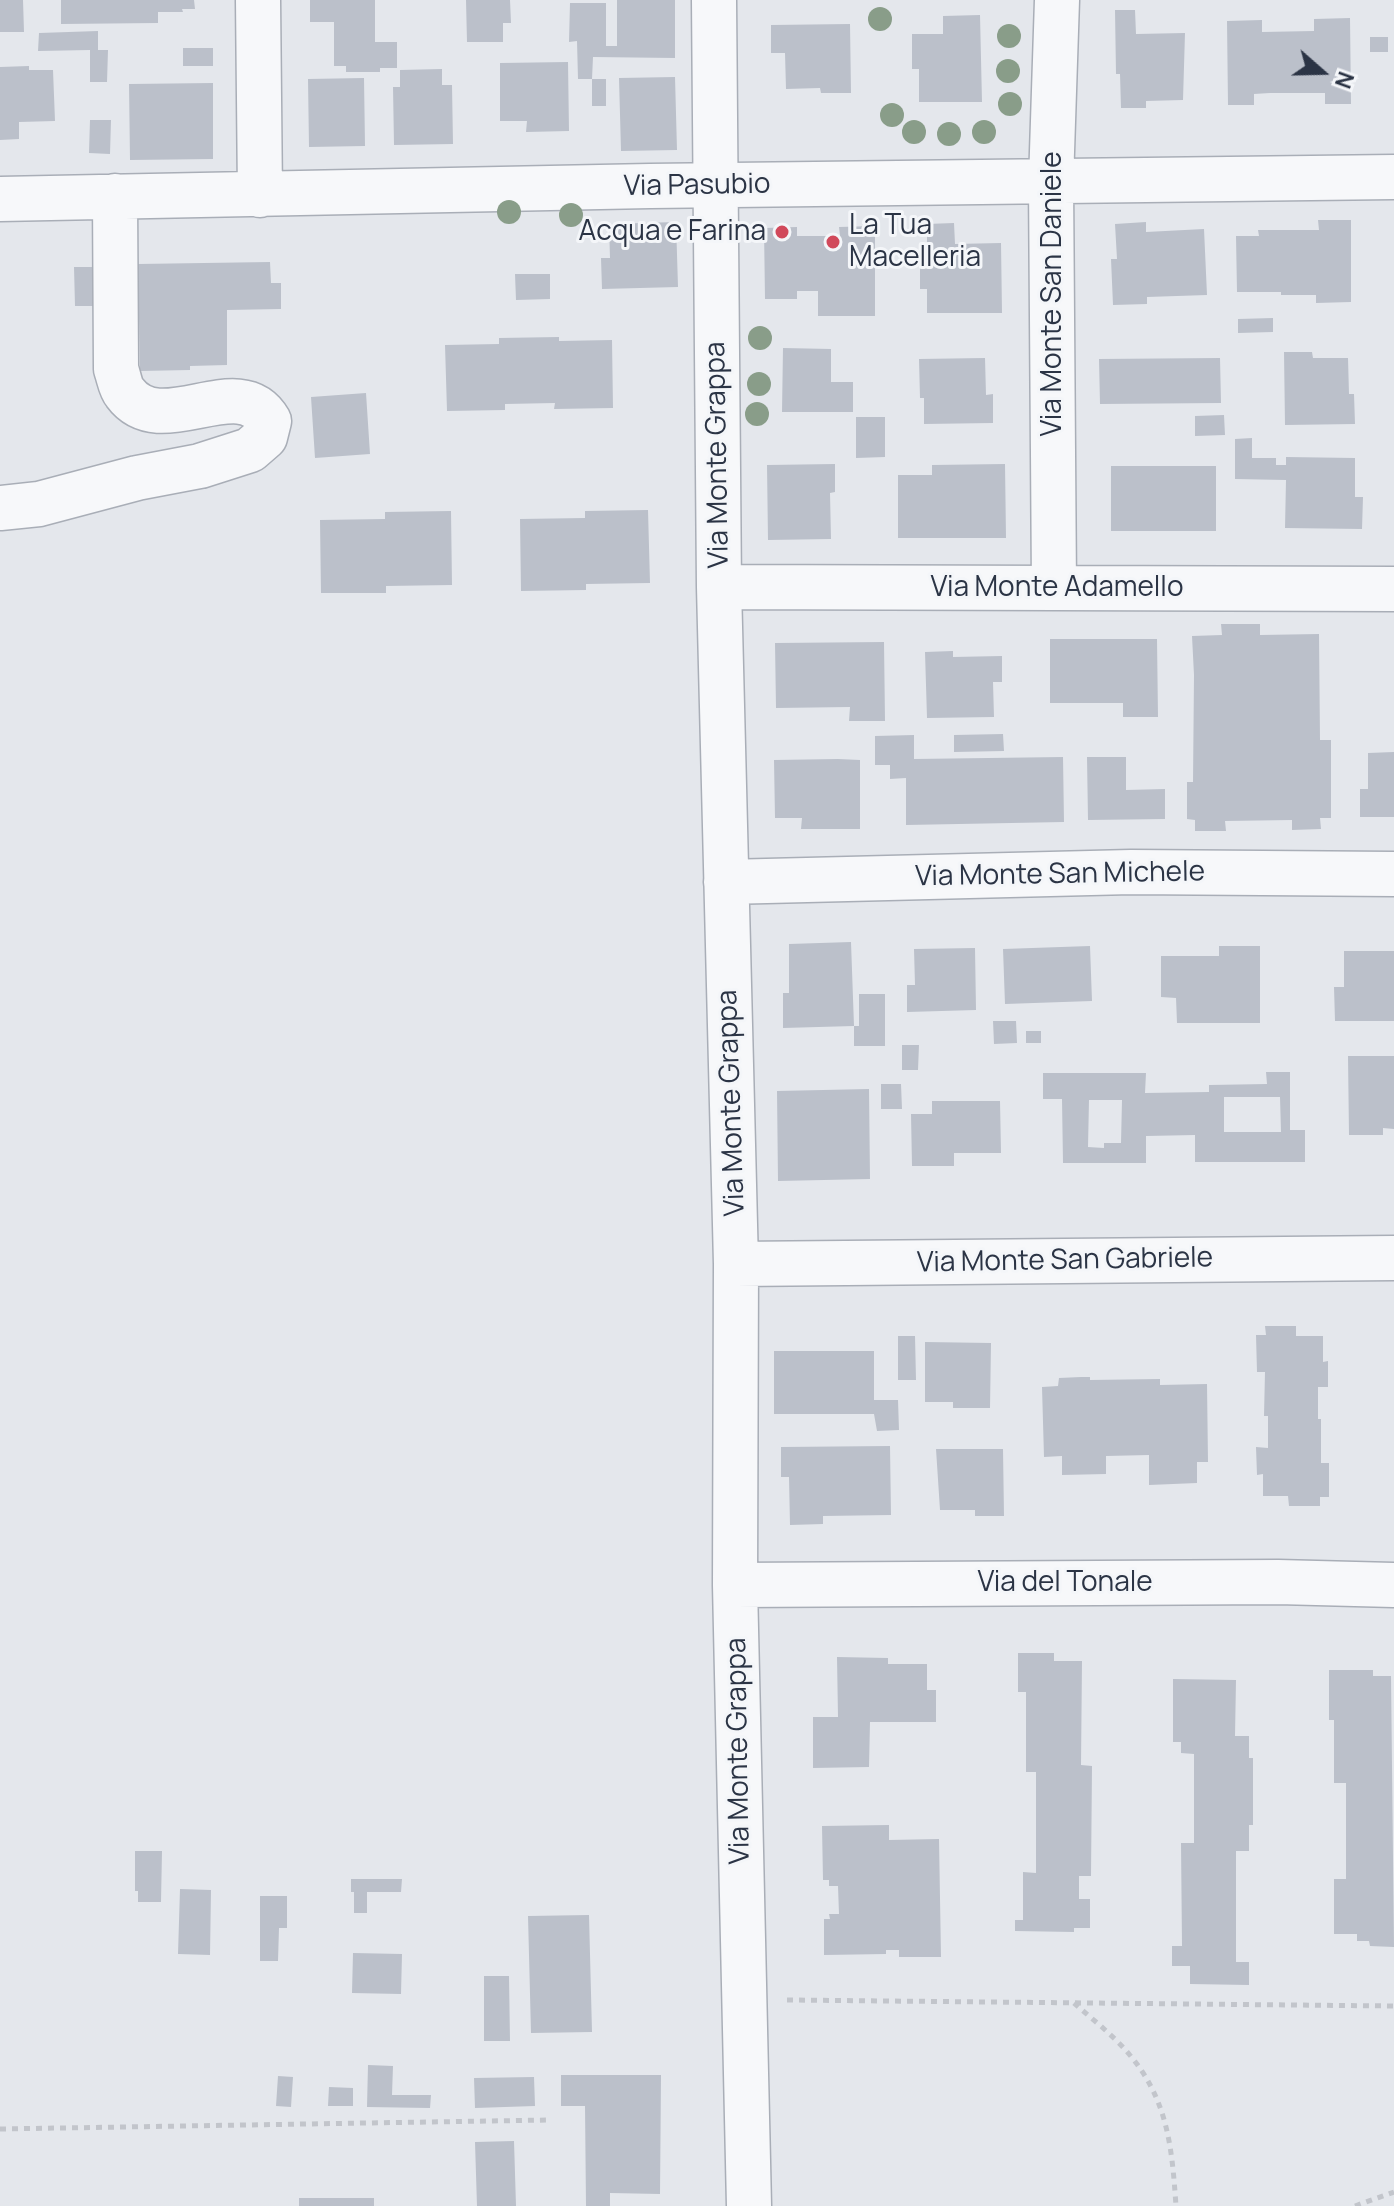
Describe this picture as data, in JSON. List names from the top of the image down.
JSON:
{
  "streets": {
    "street": [
      "Via Pasubio",
      "Via Monte San Daniele",
      "Via Monte Grappa",
      "Via Monte Adamello",
      "Via Monte San Michele",
      "Via Monte San Gabriele",
      "Via del Tonale"
    ]
  },
  "crossings": [
    ["Via Pasubio", "Via Monte San Daniele"],
    ["Via Pasubio", "Via Monte Grappa"],
    ["Via Monte San Daniele", "Via Monte Adamello"],
    ["Via Monte Grappa", "Via Monte Adamello"],
    ["Via Monte Grappa", "Via Monte San Michele"],
    ["Via Monte Grappa", "Via Monte San Gabriele"],
    ["Via Monte Grappa", "Via del Tonale"]
  ],
  "places": ["Acqua e Farina", "La Tua Macelleria"],
  "north": "right"
}
